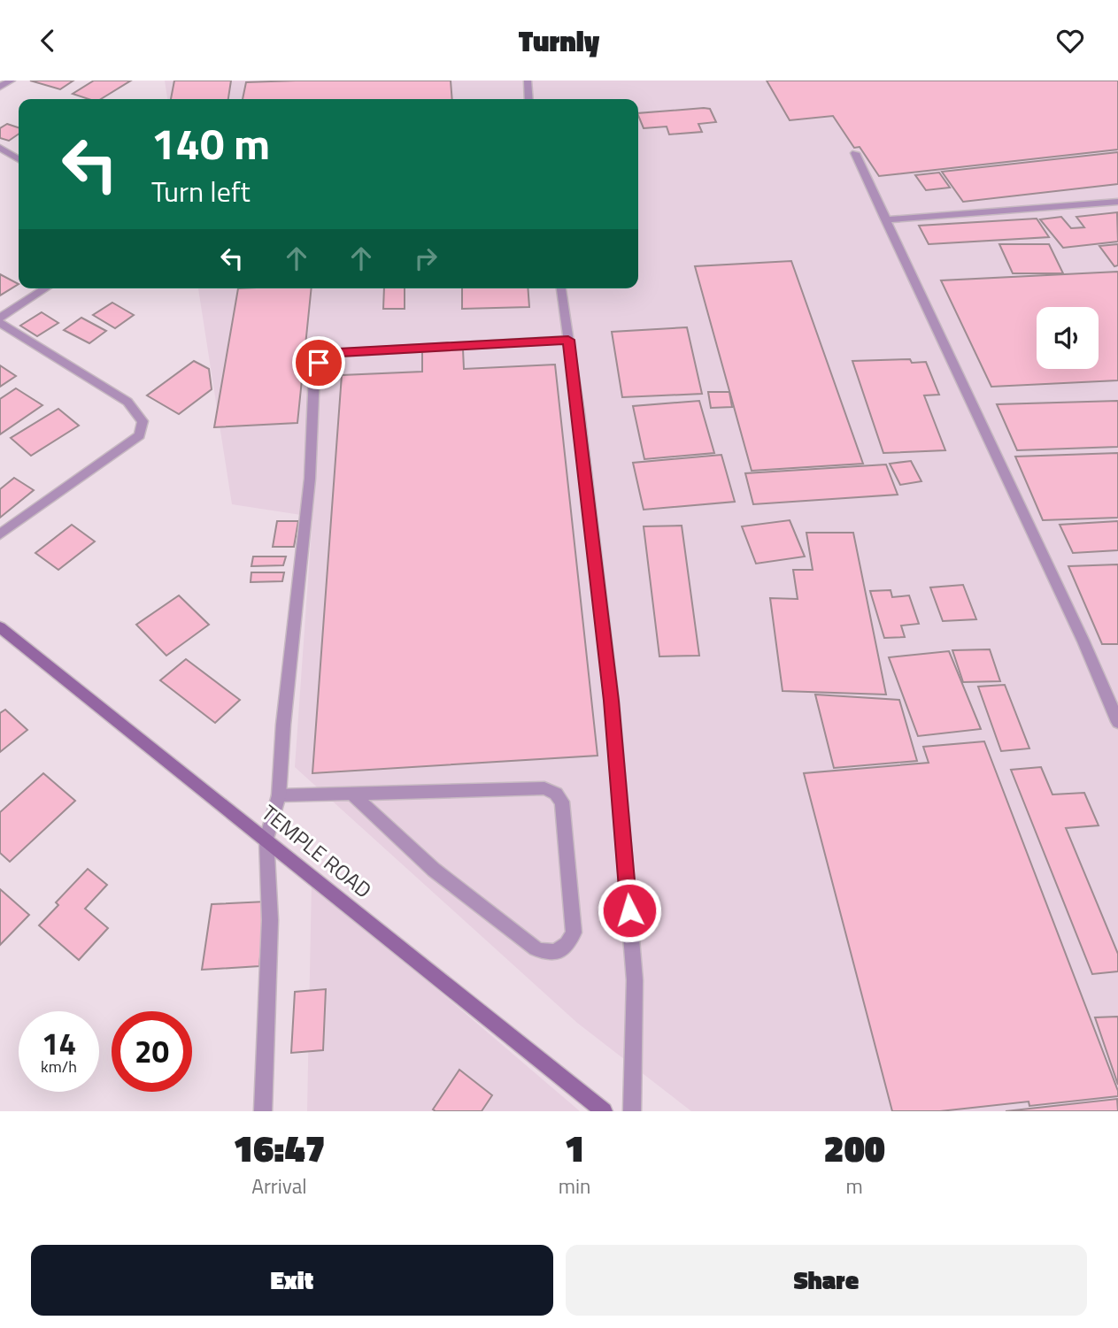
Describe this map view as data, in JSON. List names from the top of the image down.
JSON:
{
  "streets": {
    "street": ["TEMPLE ROAD"]
  },
  "page": {
    "header": "Turnly",
    "turn": ["140 m", "Turn left"],
    "speed": "14 km/h",
    "limit": "20",
    "eta": [
      "16:47",
      "Arrival",
      "1",
      "min",
      "200",
      "m"
    ],
    "buttons": ["Exit", "Share"]
  }
}
